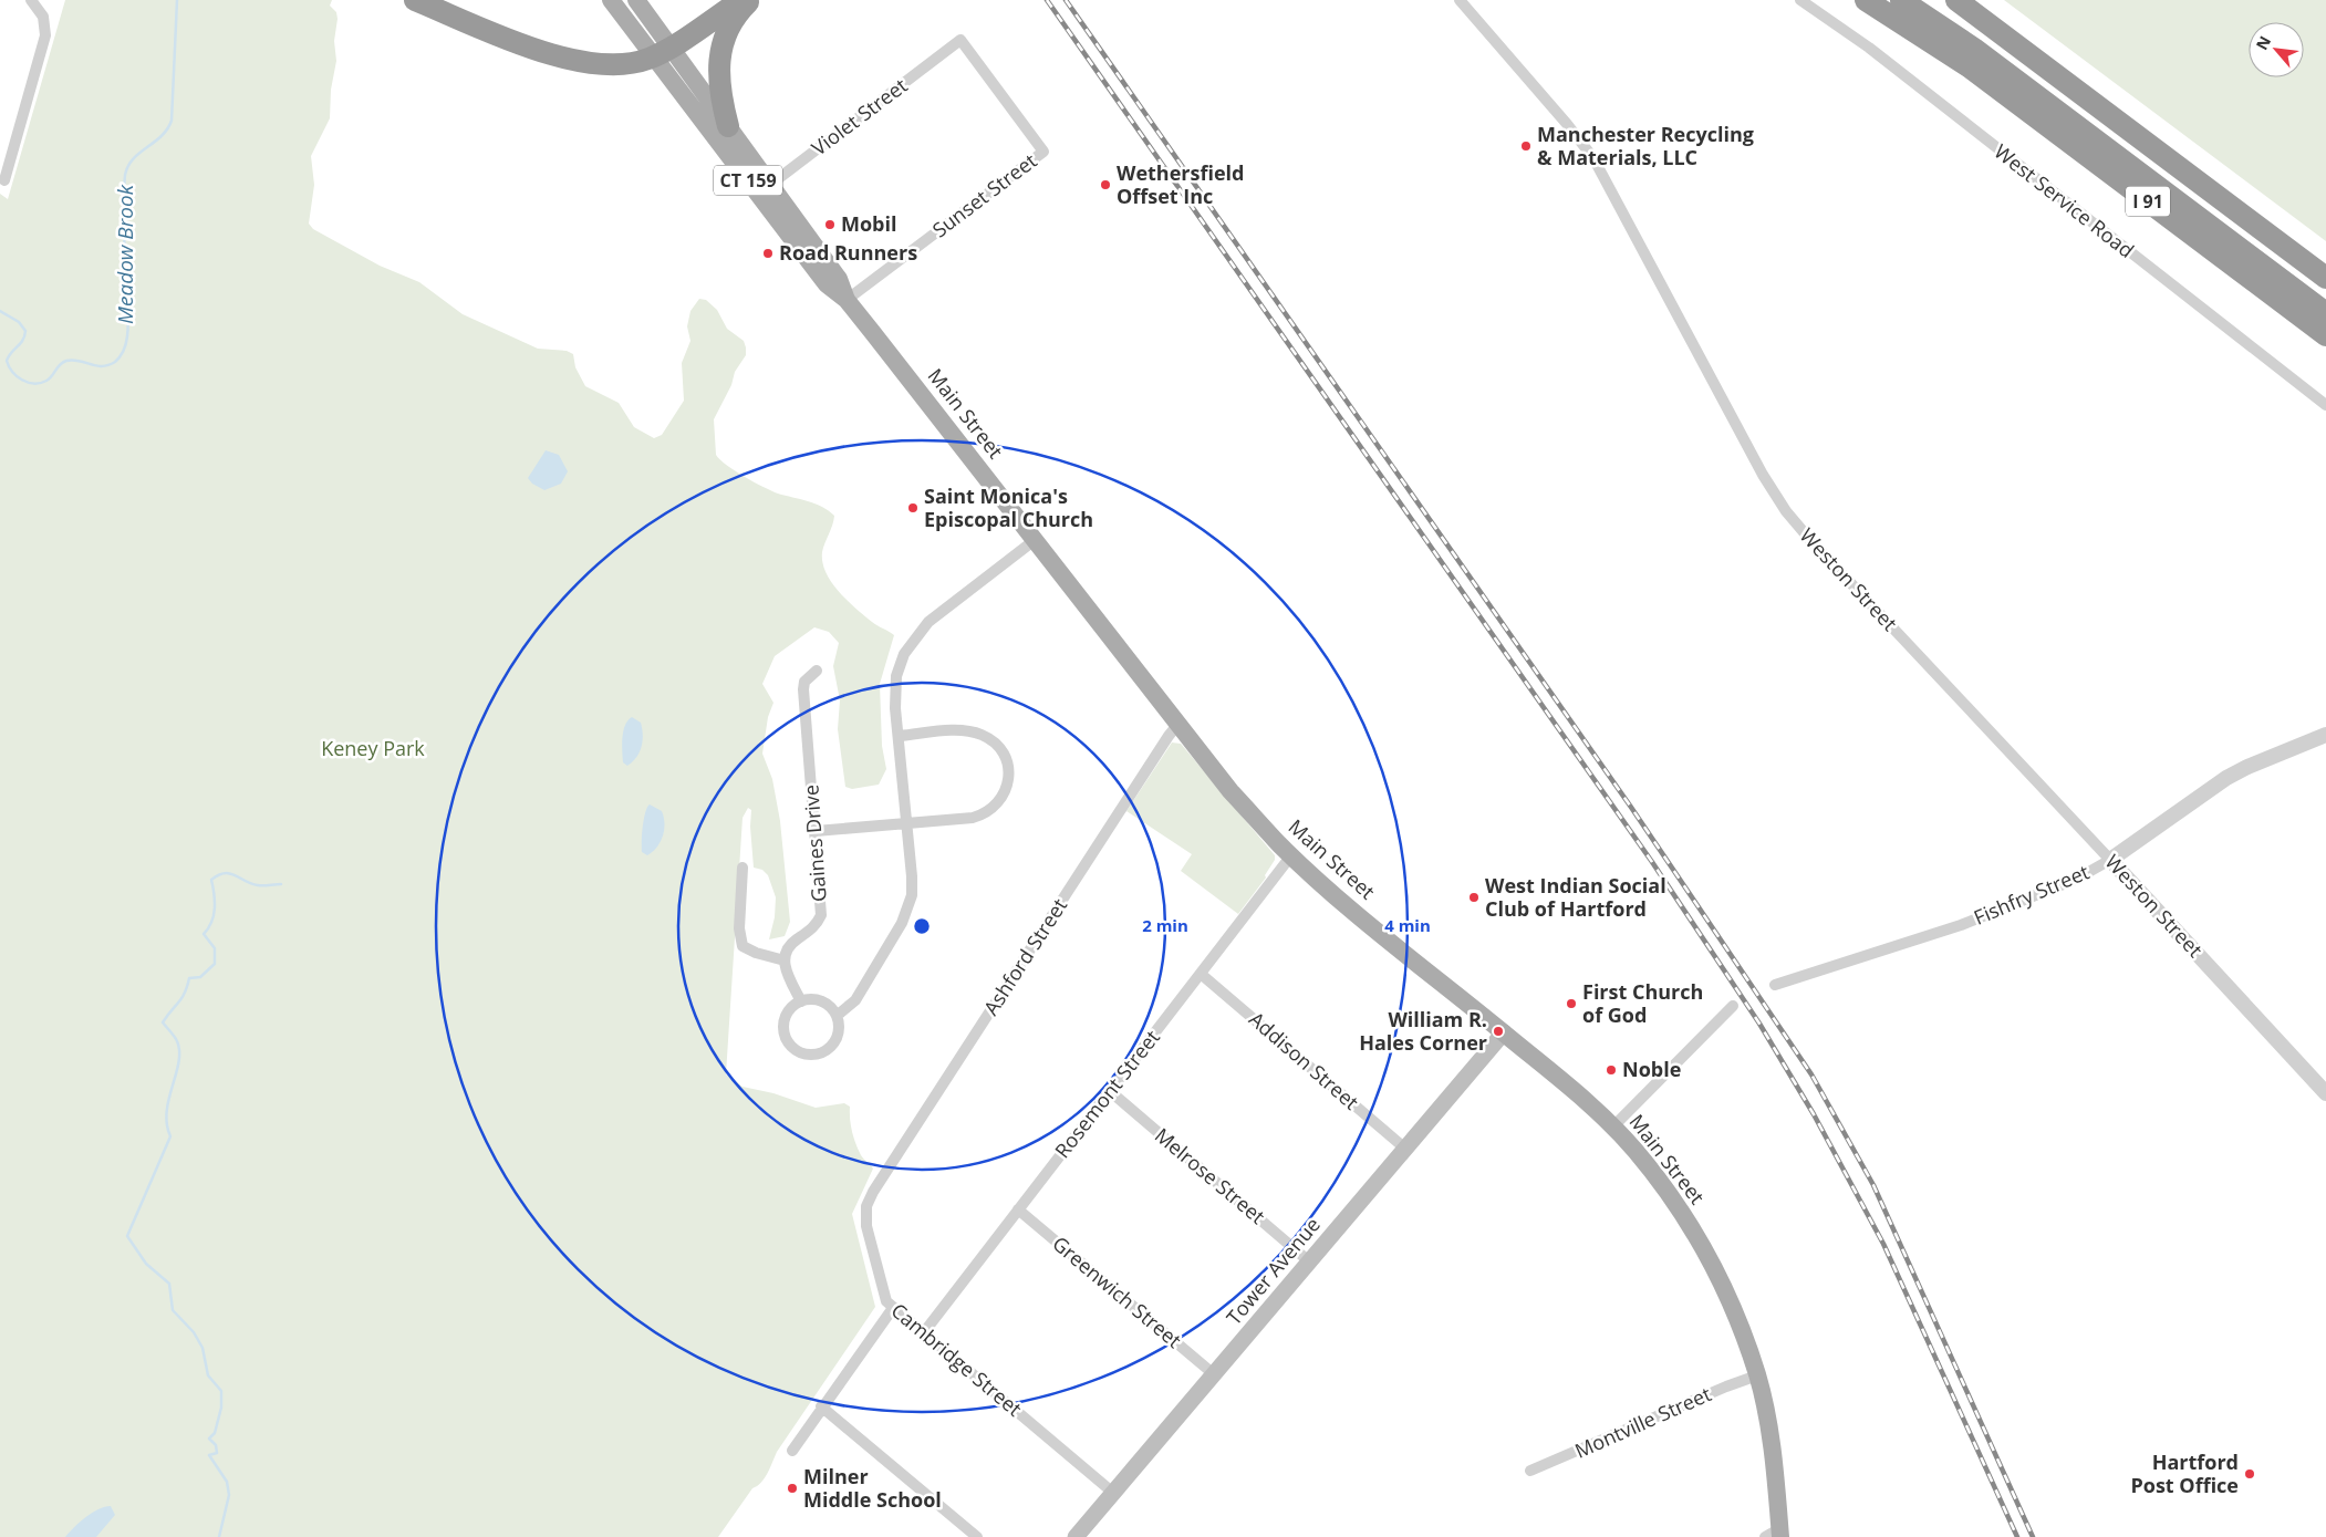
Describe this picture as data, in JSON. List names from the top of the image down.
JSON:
{
  "streets": {
    "highway": ["I 91"],
    "main road": ["CT 159", "Main Street", "Tower Avenue"],
    "street": [
      "Violet Street",
      "Sunset Street",
      "West Service Road",
      "Weston Street",
      "Gaines Drive",
      "Fishfry Street",
      "Ashford Street",
      "Addison Street",
      "Rosemont Street",
      "Melrose Street",
      "Greenwich Street",
      "Cambridge Street",
      "Montville Street"
    ]
  },
  "crossings": [
    ["Violet Street", "CT 159"],
    ["Violet Street", "Sunset Street"],
    ["CT 159", "Sunset Street"],
    ["CT 159", "Main Street"],
    ["Sunset Street", "Main Street"],
    ["Main Street", "Ashford Street"],
    ["Main Street", "Rosemont Street"],
    ["Main Street", "Tower Avenue"],
    ["Main Street", "Montville Street"],
    ["Weston Street", "Fishfry Street"],
    ["Ashford Street", "Cambridge Street"],
    ["Addison Street", "Rosemont Street"],
    ["Addison Street", "Tower Avenue"],
    ["Rosemont Street", "Melrose Street"],
    ["Rosemont Street", "Greenwich Street"],
    ["Rosemont Street", "Cambridge Street"],
    ["Melrose Street", "Tower Avenue"],
    ["Tower Avenue", "Greenwich Street"],
    ["Tower Avenue", "Cambridge Street"]
  ],
  "water": ["Meadow Brook"],
  "parks": ["Keney Park"],
  "places": [
    "Manchester Recycling & Materials, LLC",
    "Wethersfield Offset Inc",
    "Mobil",
    "Road Runners",
    "Saint Monica's Episcopal Church",
    "West Indian Social Club of Hartford",
    "First Church of God",
    "William R. Hales Corner",
    "Noble",
    "Hartford Post Office",
    "Milner Middle School"
  ],
  "north": "top left",
  "rings": ["2 min", "4 min"]
}
